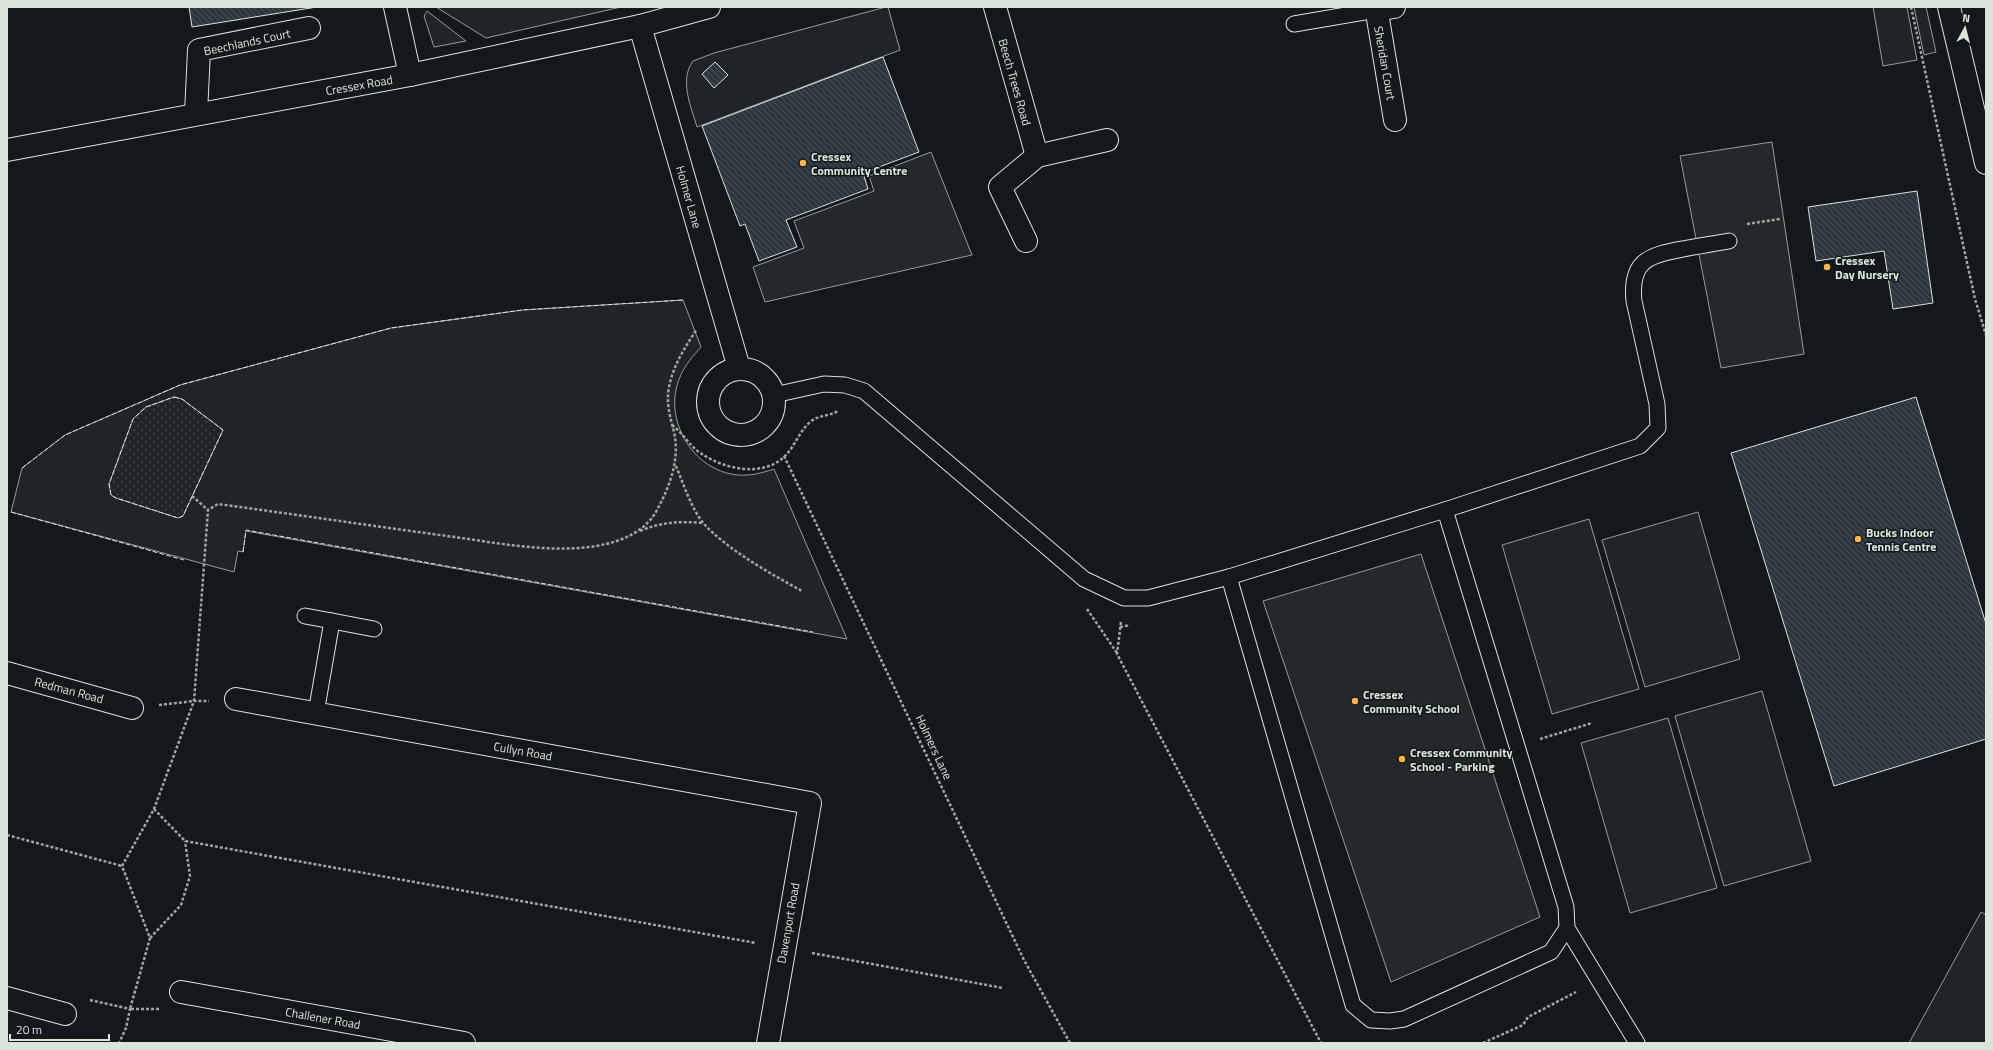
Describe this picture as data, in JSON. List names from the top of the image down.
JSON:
{
  "streets": {
    "main road": [
      "Beechlands Court",
      "Sheridan Court",
      "Beech Trees Road",
      "Cressex Road",
      "Holmer Lane",
      "Redman Road",
      "Cullyn Road",
      "Davenport Road",
      "Challener Road"
    ],
    "path": ["Holmers Lane"]
  },
  "crossings": [
    ["Beechlands Court", "Cressex Road"],
    ["Cressex Road", "Holmer Lane"],
    ["Cullyn Road", "Davenport Road"]
  ],
  "places": [
    "Cressex Community Centre",
    "Cressex Day Nursery",
    "Bucks Indoor Tennis Centre",
    "Cressex Community School",
    "Cressex Community School - Parking"
  ],
  "scale_bar": "20 m",
  "north": "top"
}
